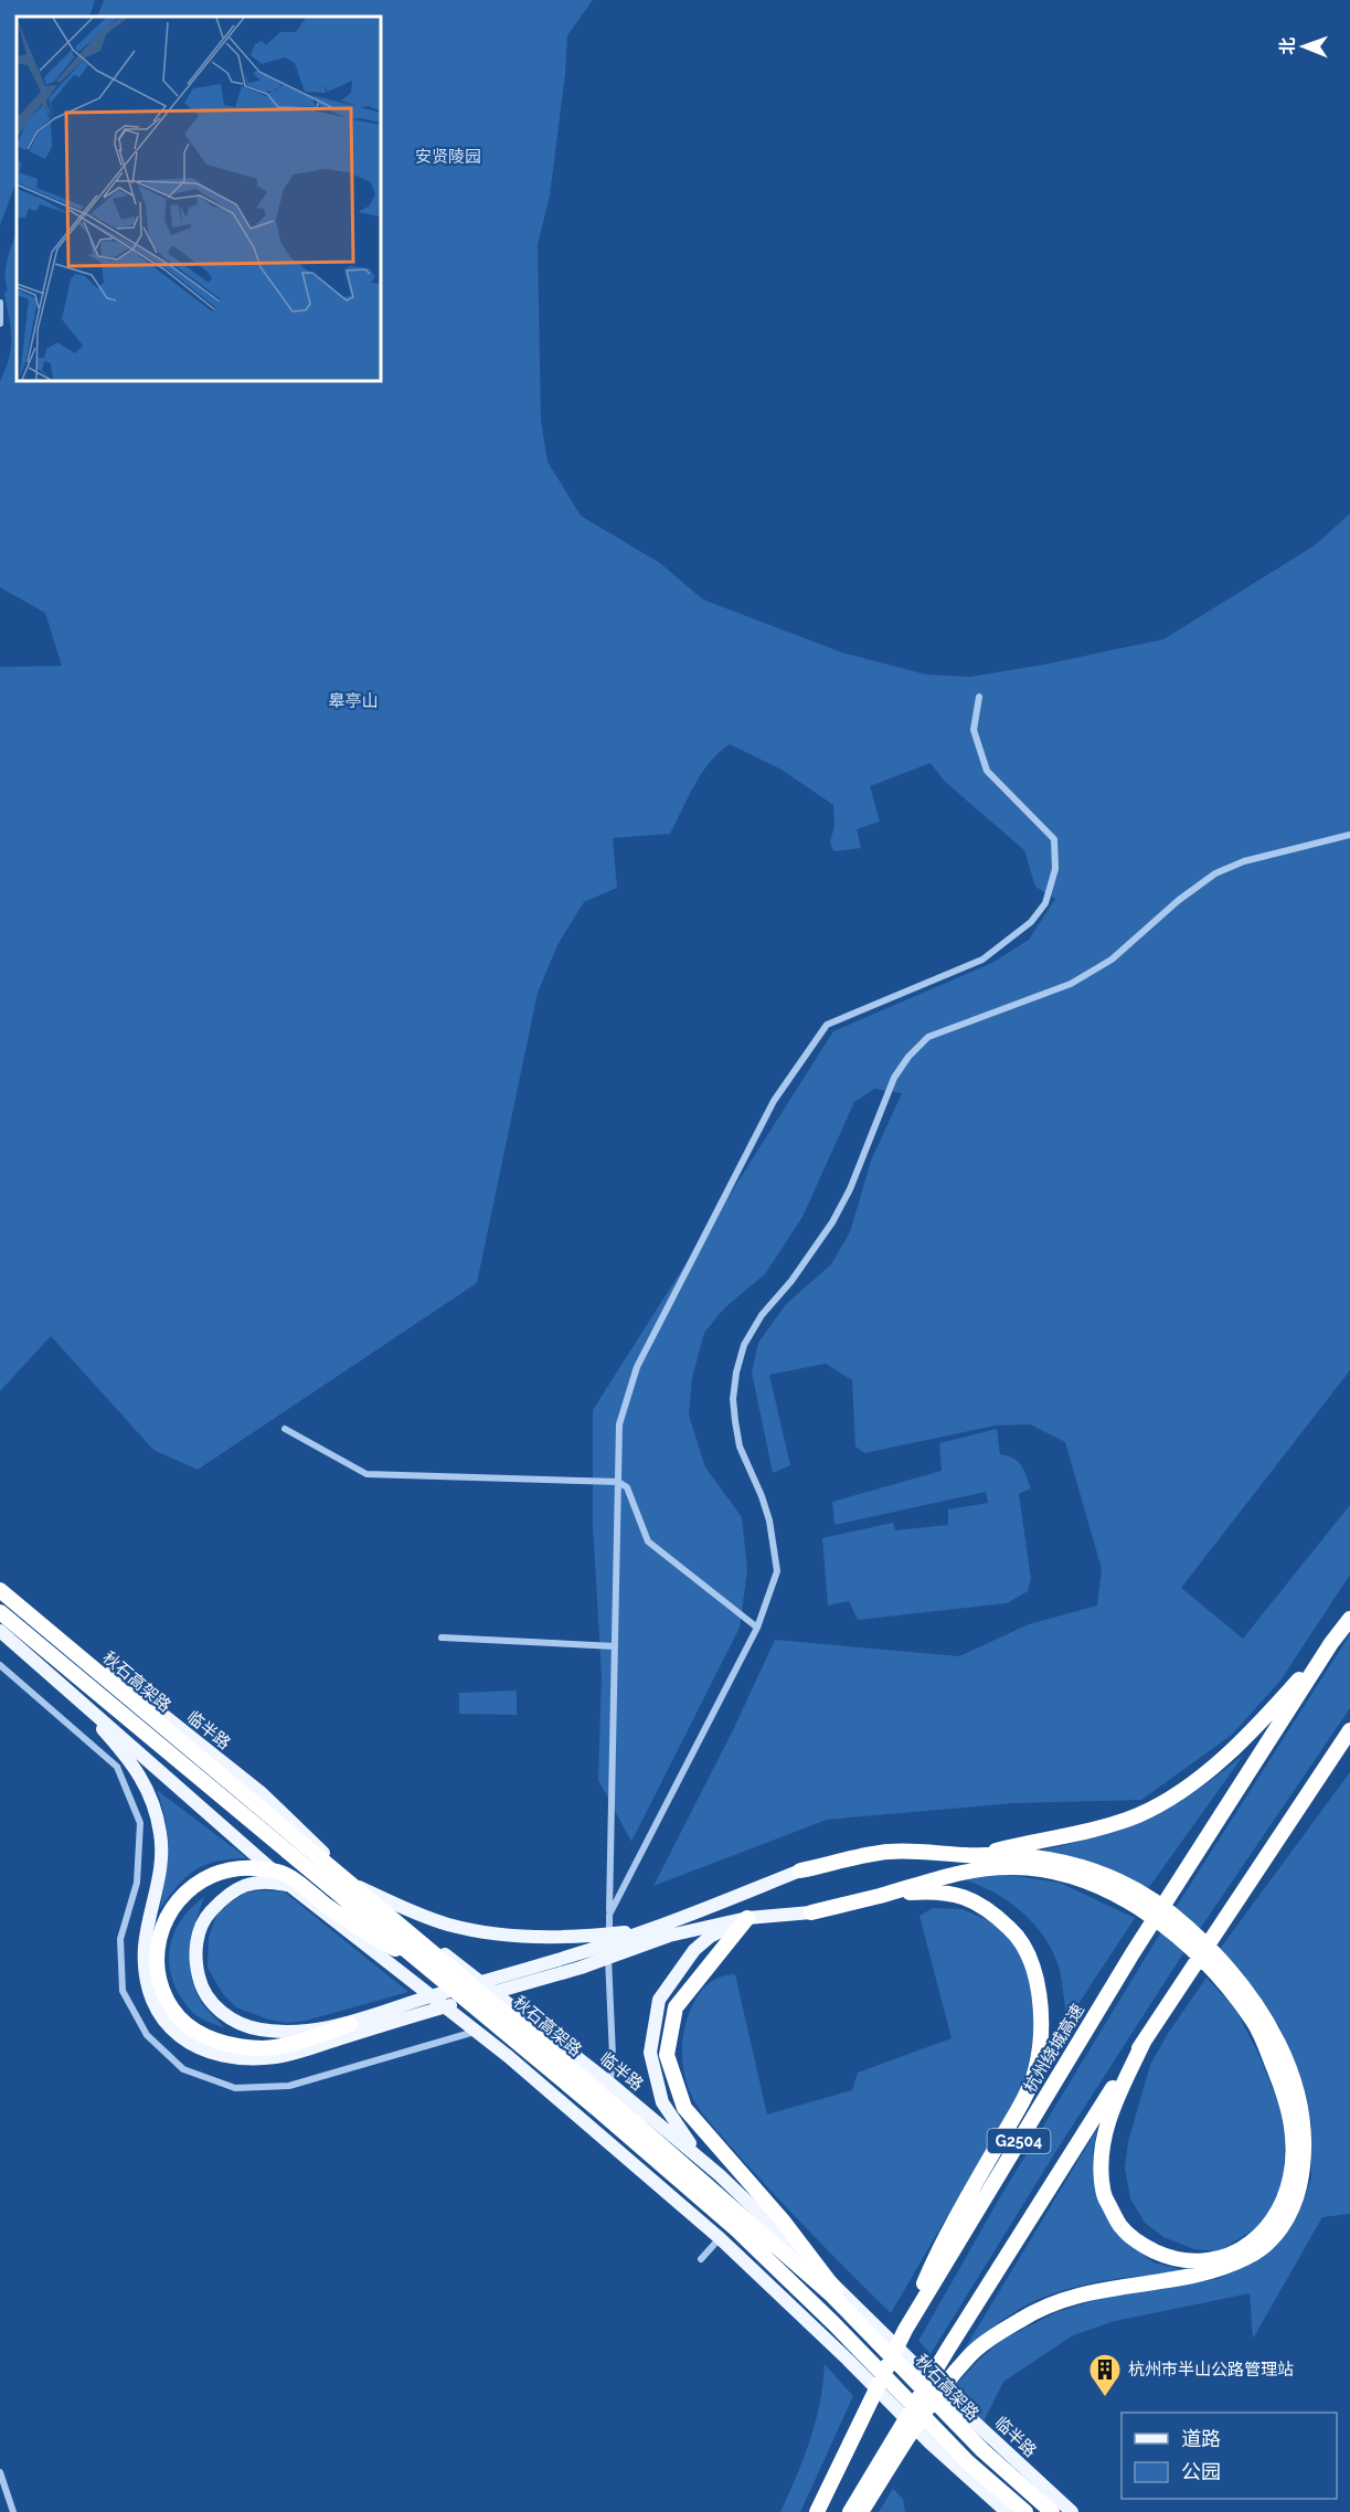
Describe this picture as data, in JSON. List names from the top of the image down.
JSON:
{
  "streets": {
    "highway": ["秋石高架路", "杭州绕城高速", "G2504"],
    "main road": ["临半路"]
  },
  "crossings": [
    ["秋石高架路", "临半路"]
  ],
  "parks": ["安贤陵园", "皋亭山"],
  "places": {
    "building": ["杭州市半山公路管理站"]
  },
  "legend": ["道路", "公园"],
  "north": "left"
}
